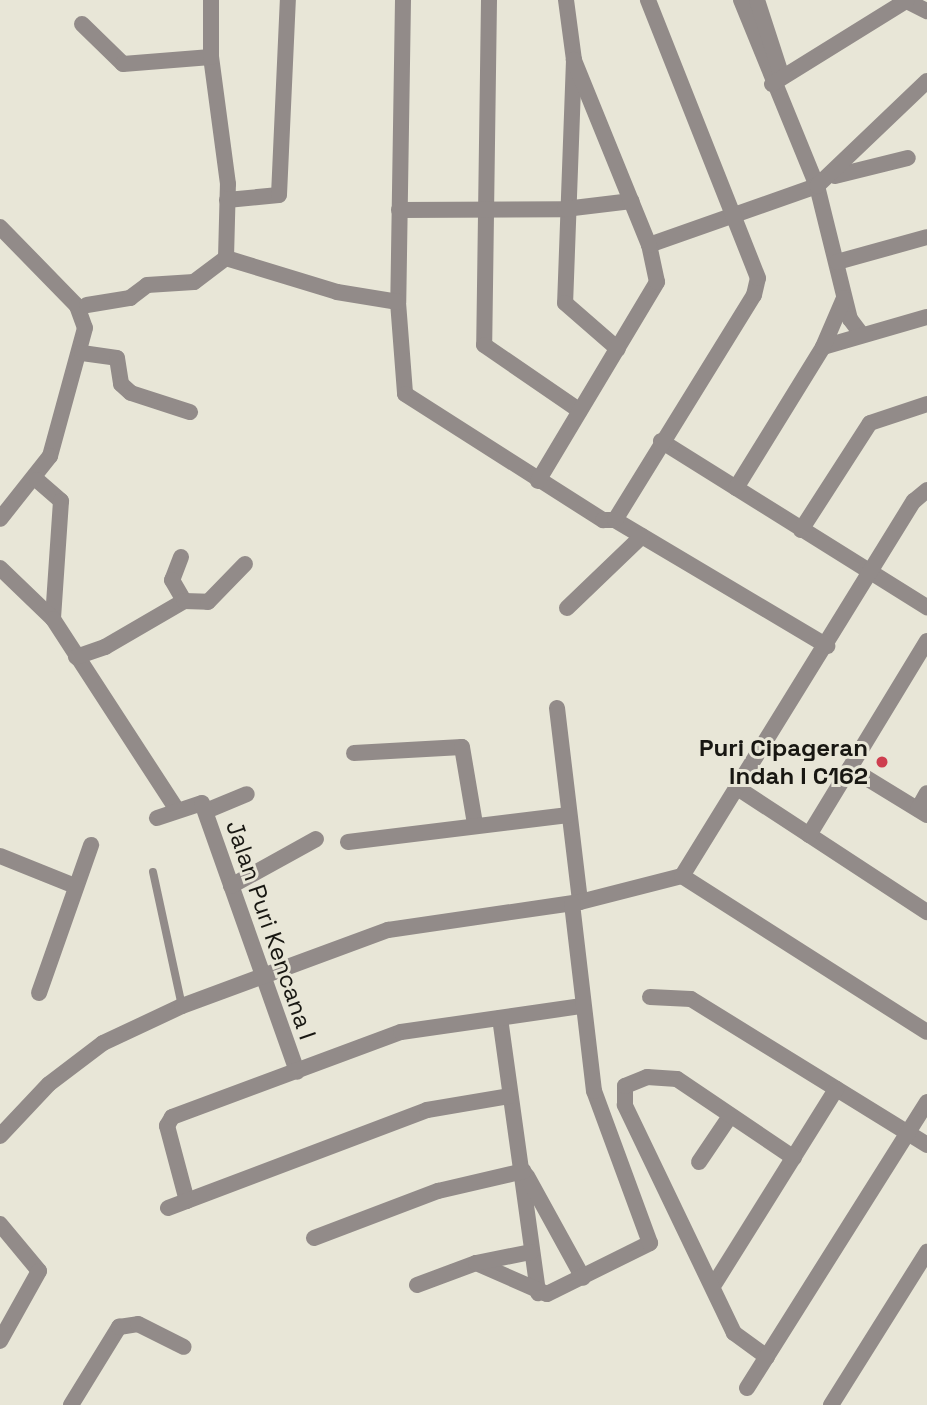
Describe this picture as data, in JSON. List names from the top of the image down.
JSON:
{
  "streets": {
    "street": ["Jalan Puri Kencana I"]
  },
  "places": ["Puri Cipageran Indah I C162"]
}
